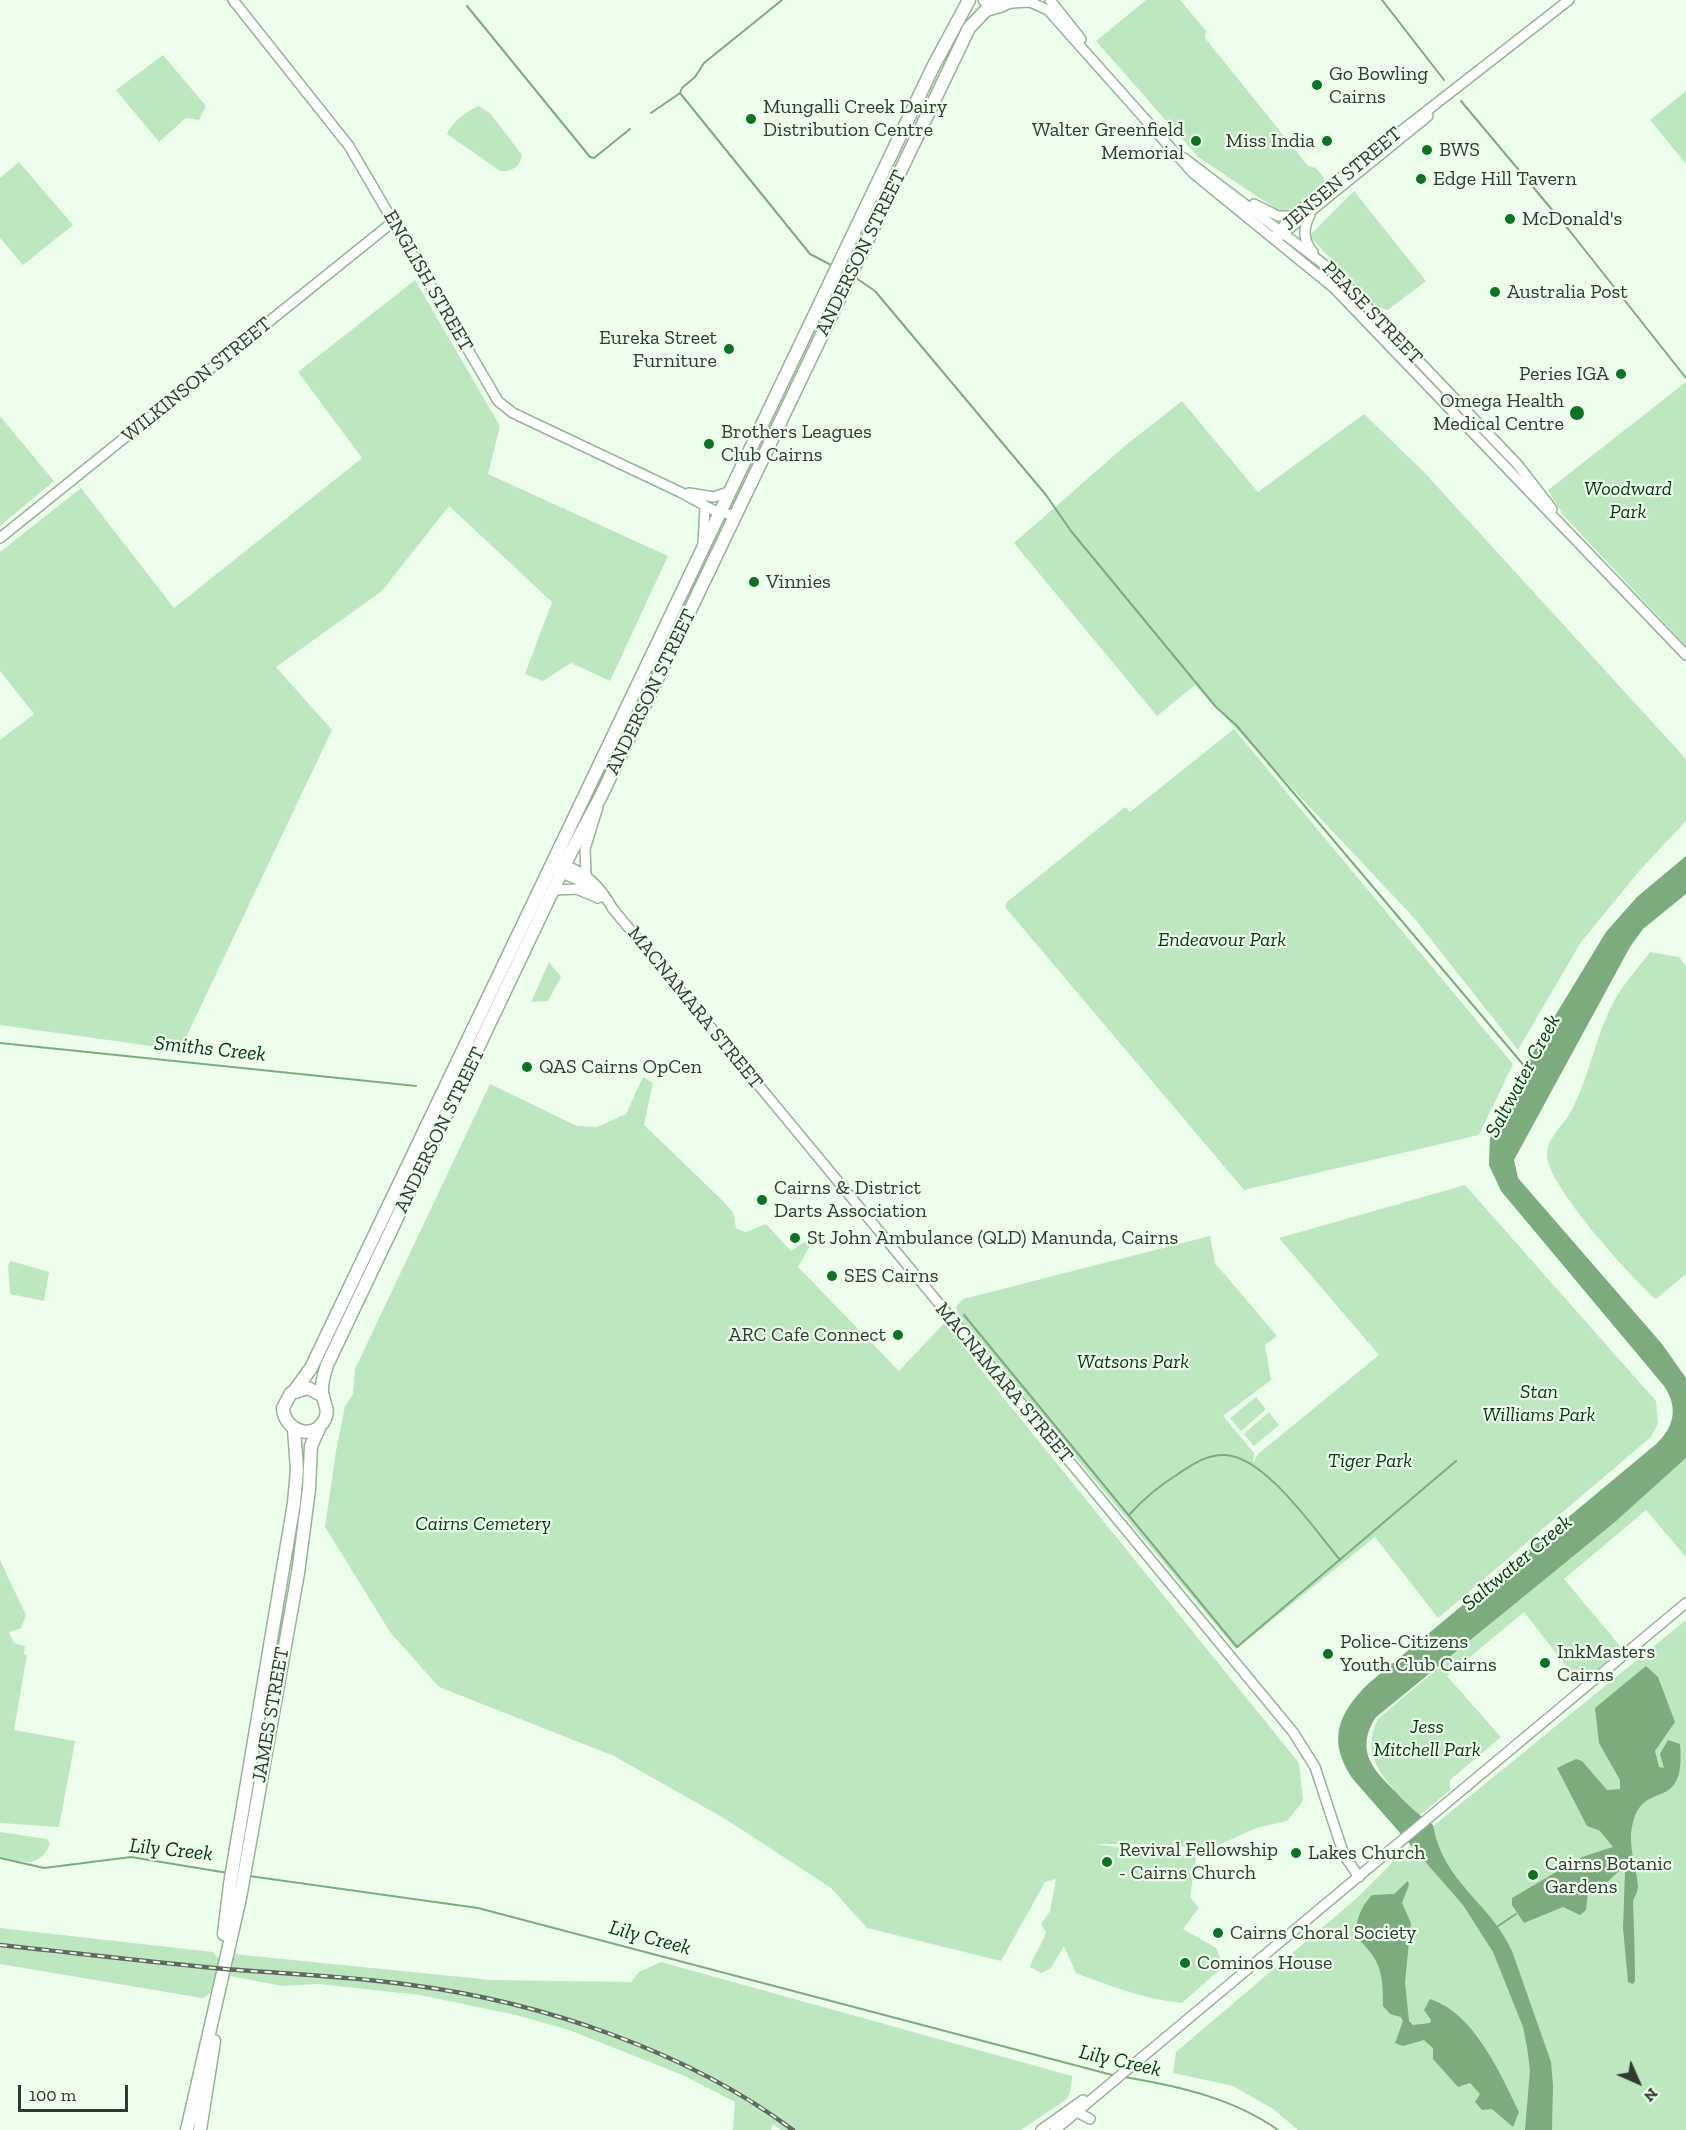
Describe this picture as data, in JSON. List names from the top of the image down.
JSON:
{
  "streets": {
    "main road": ["ANDERSON STREET", "JAMES STREET"],
    "street": [
      "JENSEN STREET",
      "ENGLISH STREET",
      "PEASE STREET",
      "WILKINSON STREET",
      "MACNAMARA STREET"
    ]
  },
  "crossings": [
    ["JENSEN STREET", "PEASE STREET"],
    ["ANDERSON STREET", "ENGLISH STREET"],
    ["ANDERSON STREET", "PEASE STREET"],
    ["ANDERSON STREET", "MACNAMARA STREET"],
    ["ANDERSON STREET", "JAMES STREET"],
    ["ENGLISH STREET", "WILKINSON STREET"]
  ],
  "water": ["Smiths Creek", "Saltwater Creek", "Lily Creek"],
  "parks": [
    "Woodward Park",
    "Endeavour Park",
    "Watsons Park",
    "Stan Williams Park",
    "Tiger Park",
    "Cairns Cemetery",
    "Jess Mitchell Park"
  ],
  "places": [
    "Go Bowling Cairns",
    "Mungalli Creek Dairy Distribution Centre",
    "Walter Greenfield Memorial",
    "Miss India",
    "BWS",
    "Edge Hill Tavern",
    "McDonald's",
    "Australia Post",
    "Eureka Street Furniture",
    "Peries IGA",
    "Omega Health Medical Centre",
    "Brothers Leagues Club Cairns",
    "Vinnies",
    "QAS Cairns OpCen",
    "Cairns & District Darts Association",
    "St John Ambulance (QLD) Manunda, Cairns",
    "SES Cairns",
    "ARC Cafe Connect",
    "Police-Citizens Youth Club Cairns",
    "InkMasters Cairns",
    "Lakes Church",
    "Revival Fellowship - Cairns Church",
    "Cairns Botanic Gardens",
    "Cairns Choral Society",
    "Cominos House"
  ],
  "scale_bar": "100 m",
  "north": "bottom right"
}
